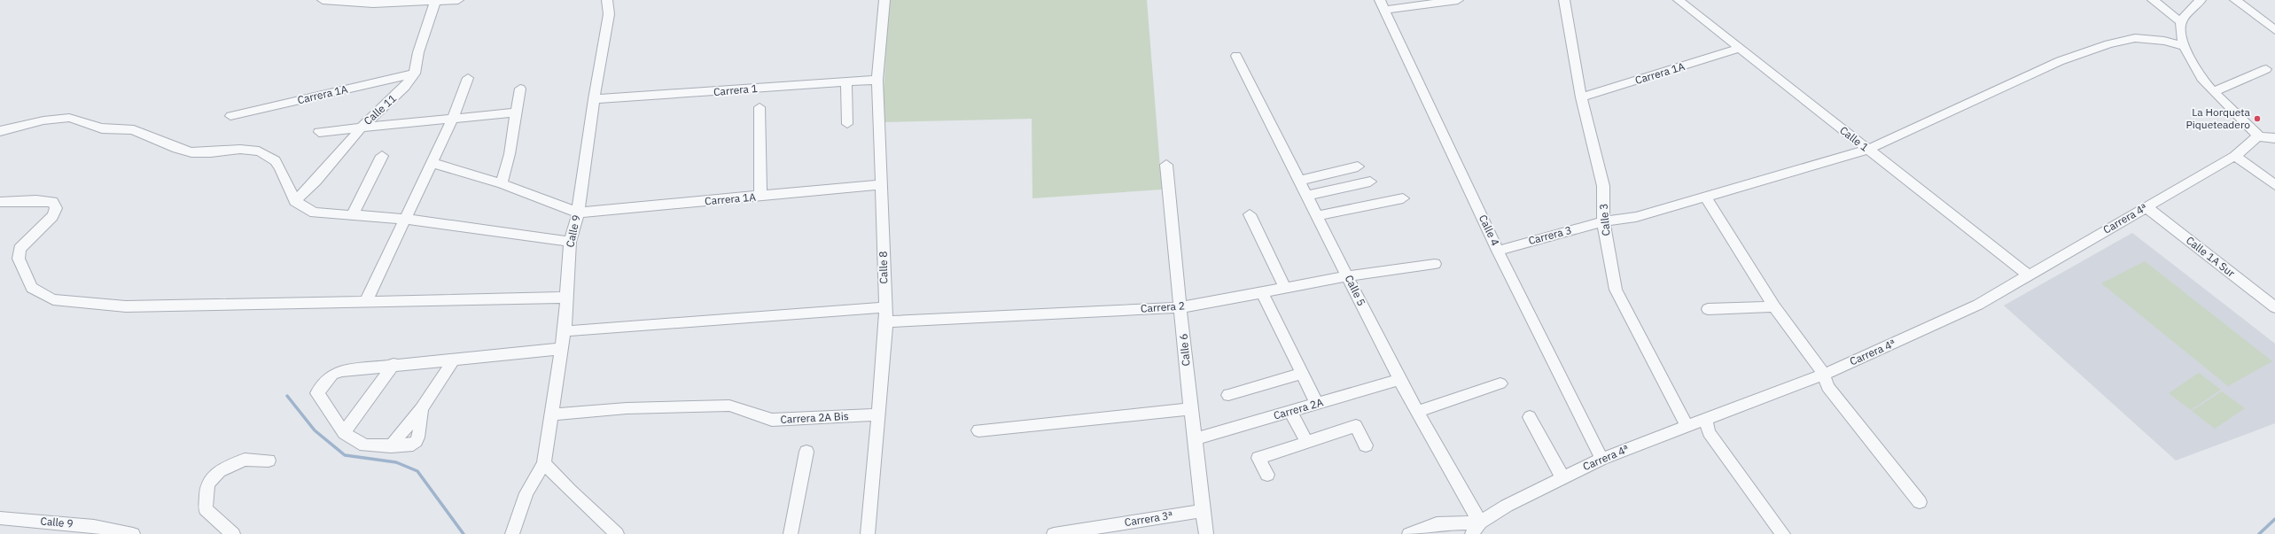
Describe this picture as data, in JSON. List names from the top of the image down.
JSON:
{
  "streets": {
    "street": [
      "Carrera 1A",
      "Carrera 1",
      "Calle 11",
      "Calle 1",
      "Carrera 4ª",
      "Calle 3",
      "Calle 4",
      "Calle 9",
      "Carrera 3",
      "Calle 1A Sur",
      "Calle 8",
      "Calle 5",
      "Carrera 2",
      "Calle 6",
      "Carrera 2A",
      "Carrera 2A Bis",
      "Carrera 3ª"
    ]
  },
  "crossings": [
    ["Carrera 1A", "Calle 11"],
    ["Carrera 1A", "Calle 1"],
    ["Carrera 1A", "Calle 3"],
    ["Carrera 1A", "Calle 9"],
    ["Carrera 1A", "Calle 8"],
    ["Carrera 1", "Calle 9"],
    ["Carrera 1", "Calle 8"],
    ["Calle 1", "Carrera 4ª"],
    ["Calle 1", "Carrera 3"],
    ["Carrera 4ª", "Calle 3"],
    ["Carrera 4ª", "Calle 4"],
    ["Carrera 4ª", "Calle 1A Sur"],
    ["Carrera 4ª", "Calle 5"],
    ["Calle 3", "Carrera 3"],
    ["Calle 4", "Carrera 3"],
    ["Calle 9", "Carrera 2A Bis"],
    ["Calle 8", "Carrera 2"],
    ["Calle 8", "Carrera 2A Bis"],
    ["Calle 5", "Carrera 2"],
    ["Calle 5", "Carrera 2A"],
    ["Carrera 2", "Calle 6"],
    ["Calle 6", "Carrera 2A"],
    ["Calle 6", "Carrera 3ª"]
  ],
  "places": ["La Horqueta Piqueteadero"]
}
